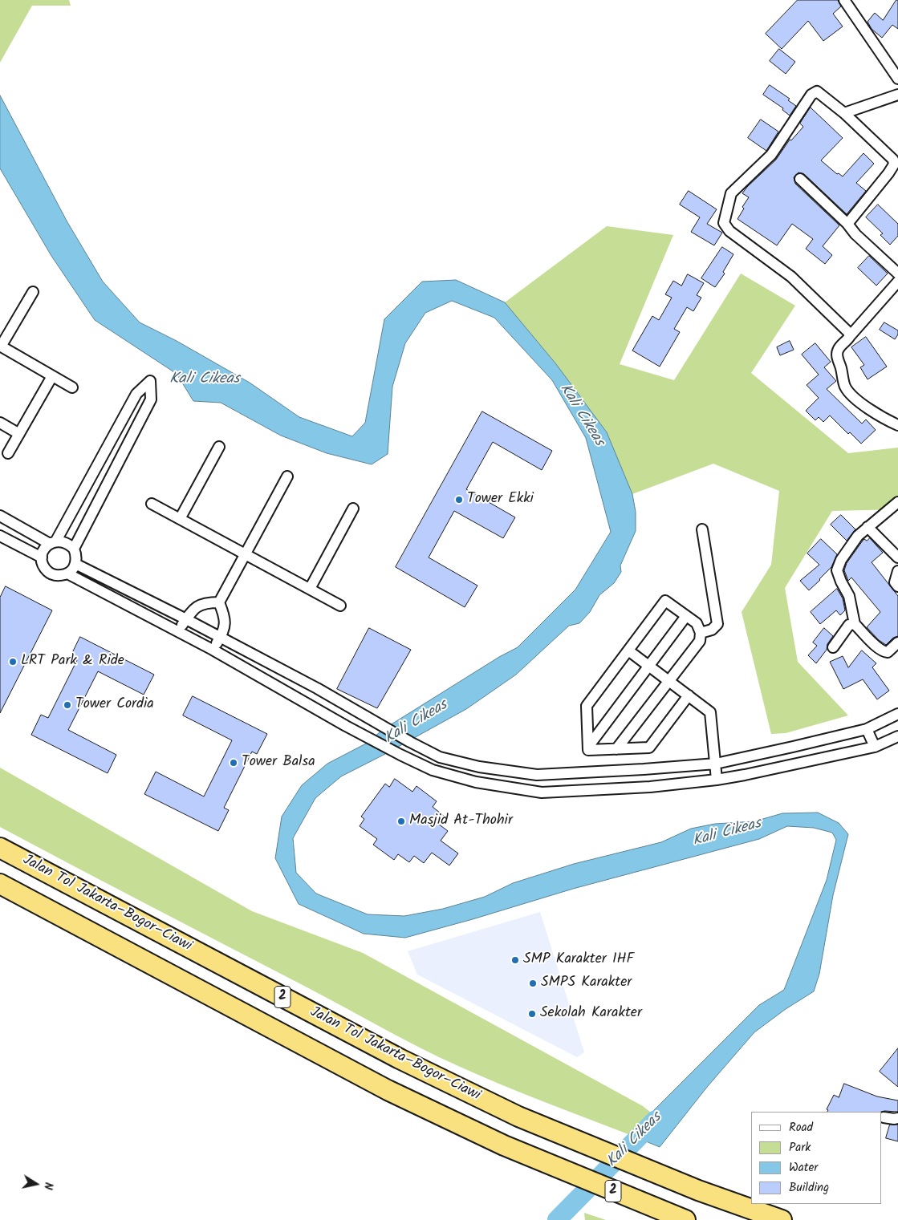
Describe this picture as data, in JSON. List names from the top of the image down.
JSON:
{
  "streets": {
    "highway": ["Jalan Tol Jakarta–Bogor–Ciawi", "2"]
  },
  "water": ["Kali Cikeas"],
  "places": [
    "Tower Ekki",
    "LRT Park & Ride",
    "Tower Cordia",
    "Tower Balsa",
    "Masjid At-Thohir",
    "SMP Karakter IHF",
    "SMPS Karakter",
    "Sekolah Karakter"
  ],
  "legend": [
    "Road",
    "Park",
    "Water",
    "Building"
  ],
  "north": "right"
}
